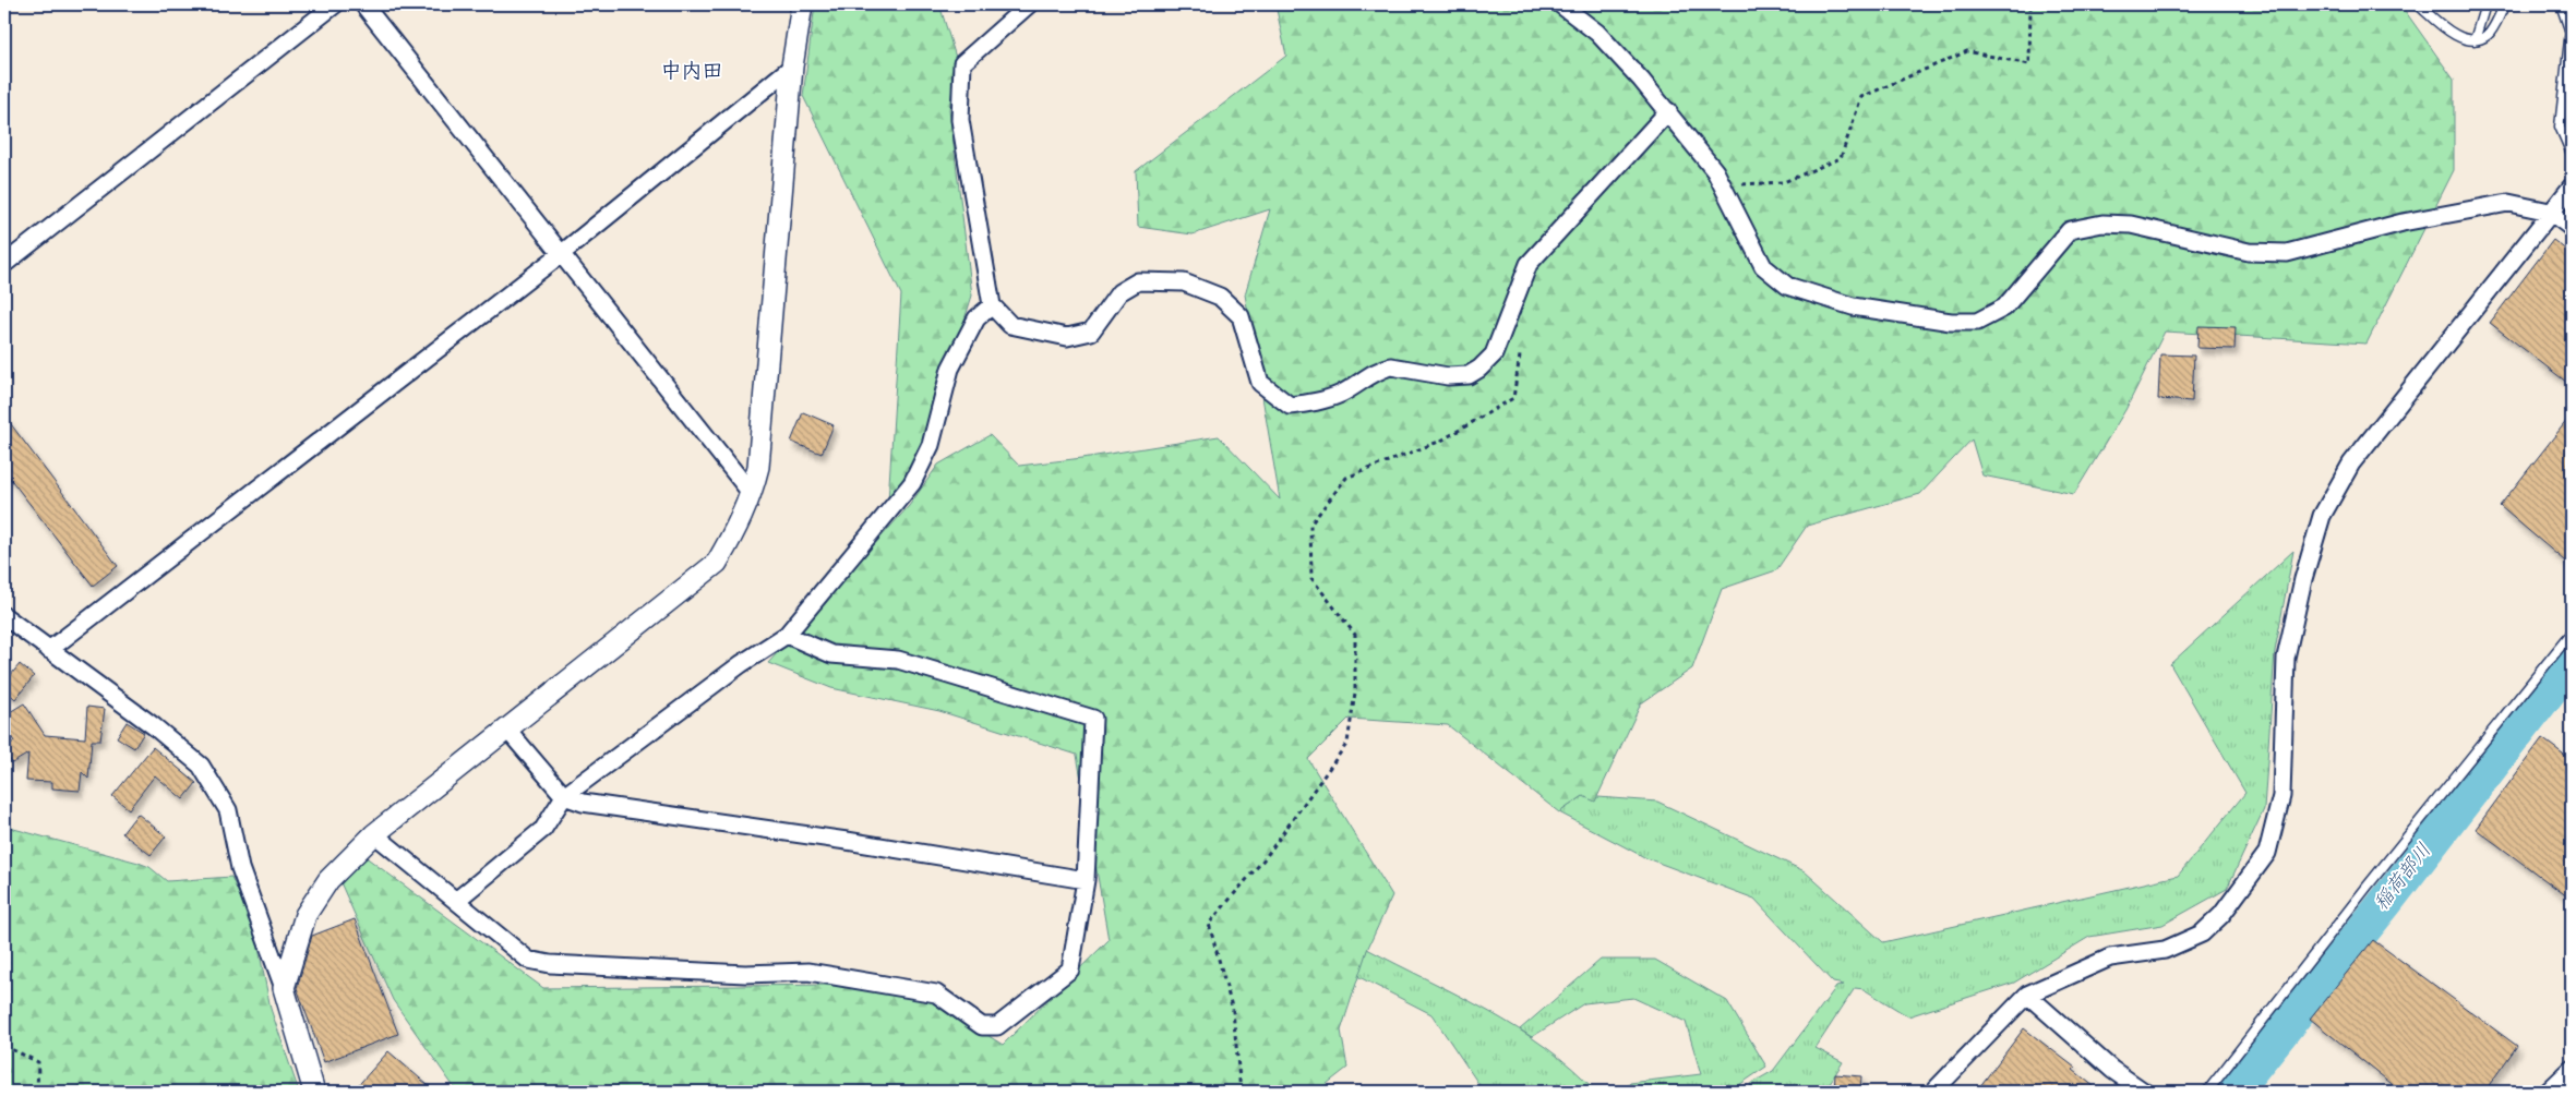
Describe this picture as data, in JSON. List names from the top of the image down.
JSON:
{
  "districts": ["中内田"],
  "water": ["稲荷部川"]
}
